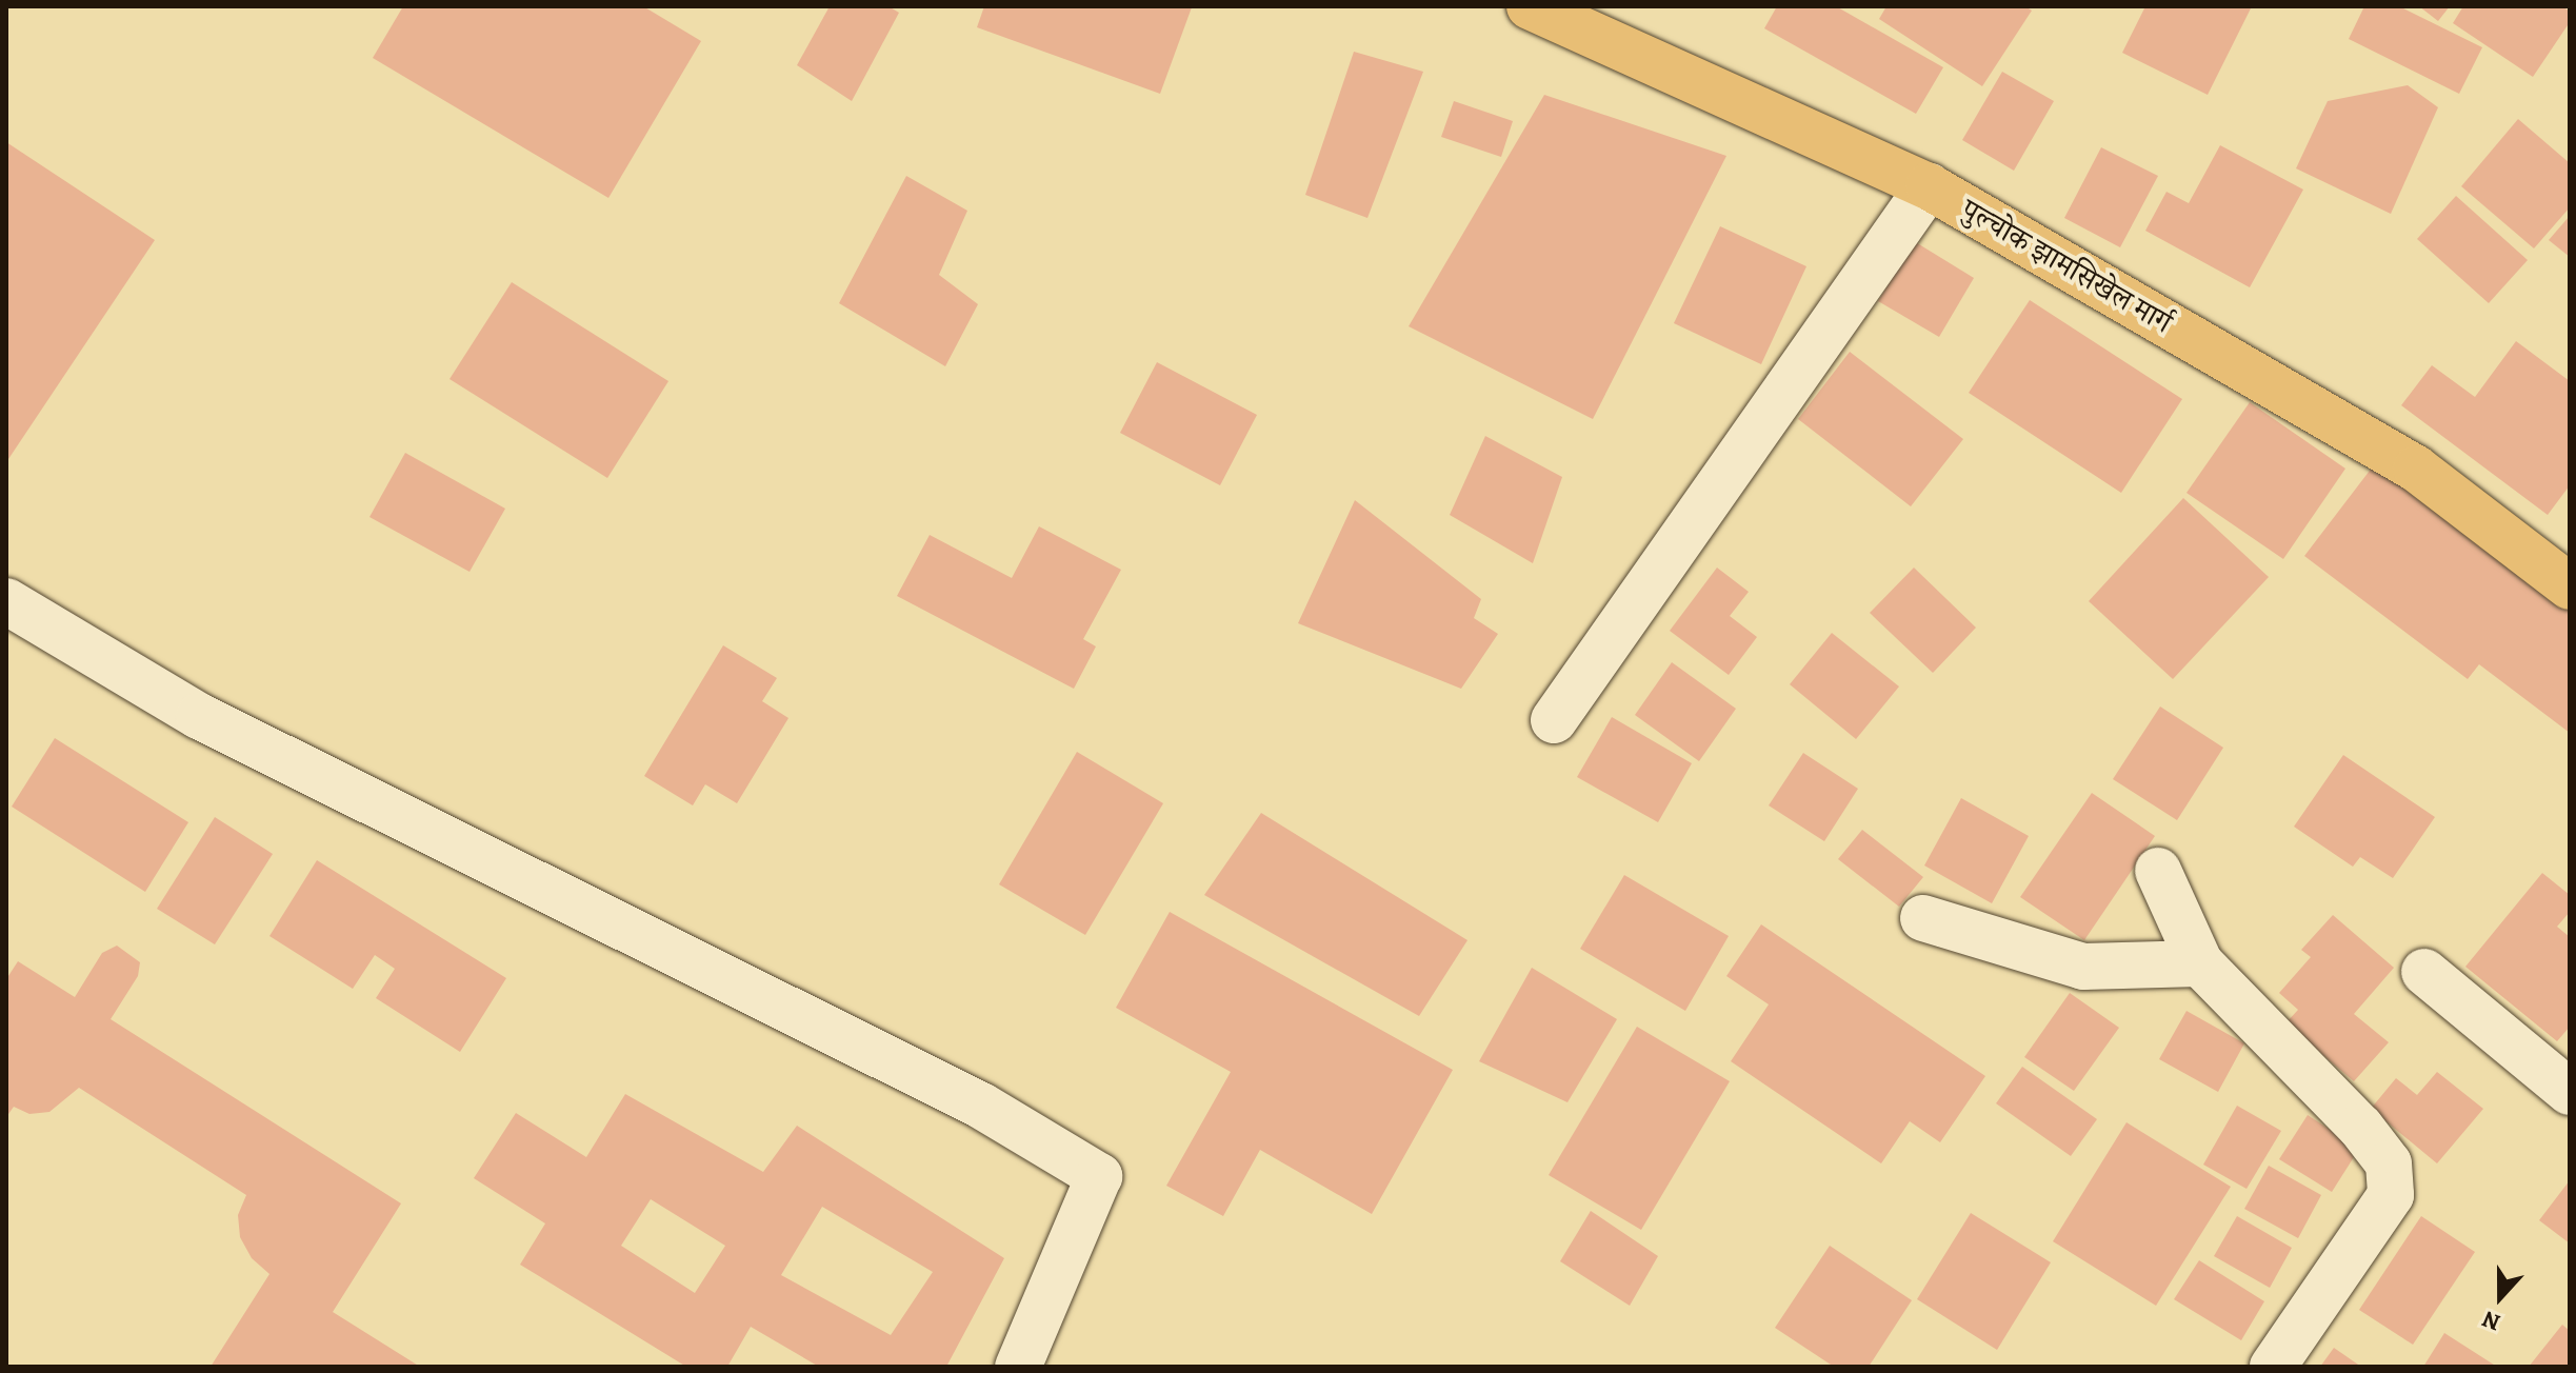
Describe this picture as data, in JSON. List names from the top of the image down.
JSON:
{
  "streets": {
    "main road": ["पुल्चोक झामसिखेल मार्ग"]
  },
  "north": "bottom"
}
